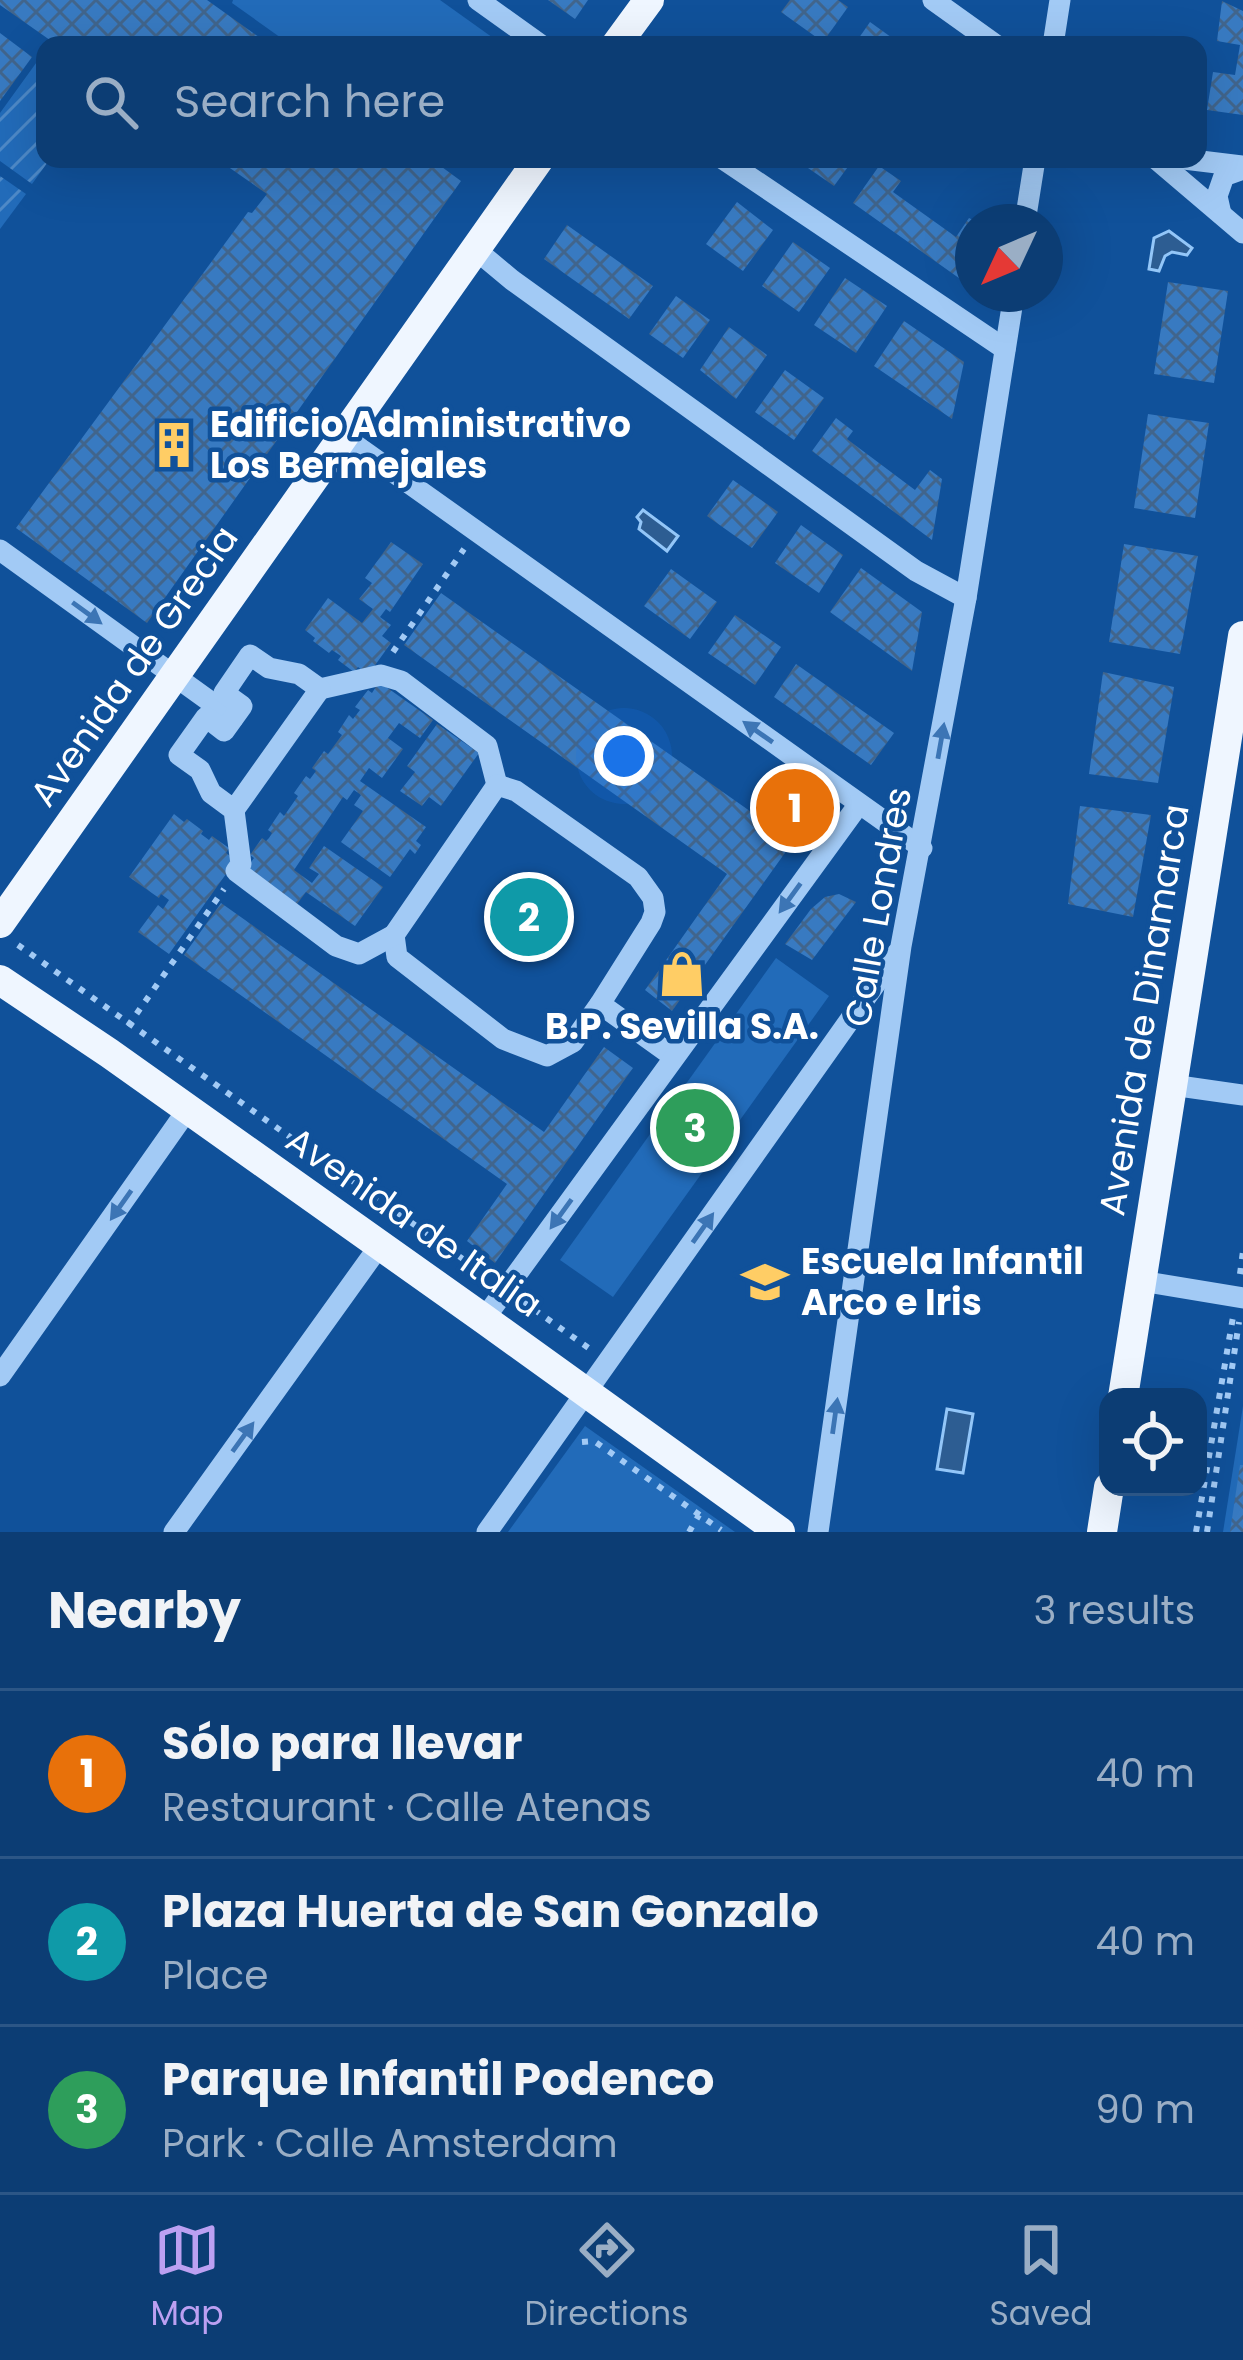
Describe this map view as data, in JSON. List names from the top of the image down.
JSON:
{
  "streets": {
    "main road": ["Avenida de Grecia", "Avenida de Dinamarca", "Avenida de Italia"],
    "street": ["Calle Londres"]
  },
  "one_way": ["Calle Londres"],
  "places": {
    "building": ["Edificio Administrativo Los Bermejales"],
    "shop": ["B.P. Sevilla S.A."],
    "school or university": ["Escuela Infantil Arco e Iris"]
  },
  "north": "bottom left",
  "page": {
    "search": "Search here",
    "pins": ["1", "2", "3"],
    "heading": ["Nearby", "3 results"],
    "list": [
      {
        "mark": "1",
        "name": "Sólo para llevar",
        "note": "Restaurant · Calle Atenas",
        "value": "40 m"
      },
      {
        "mark": "2",
        "name": "Plaza Huerta de San Gonzalo",
        "note": "Place",
        "value": "40 m"
      },
      {
        "mark": "3",
        "name": "Parque Infantil Podenco",
        "note": "Park · Calle Amsterdam",
        "value": "90 m"
      }
    ],
    "nav": ["Map", "Directions", "Saved"]
  }
}
